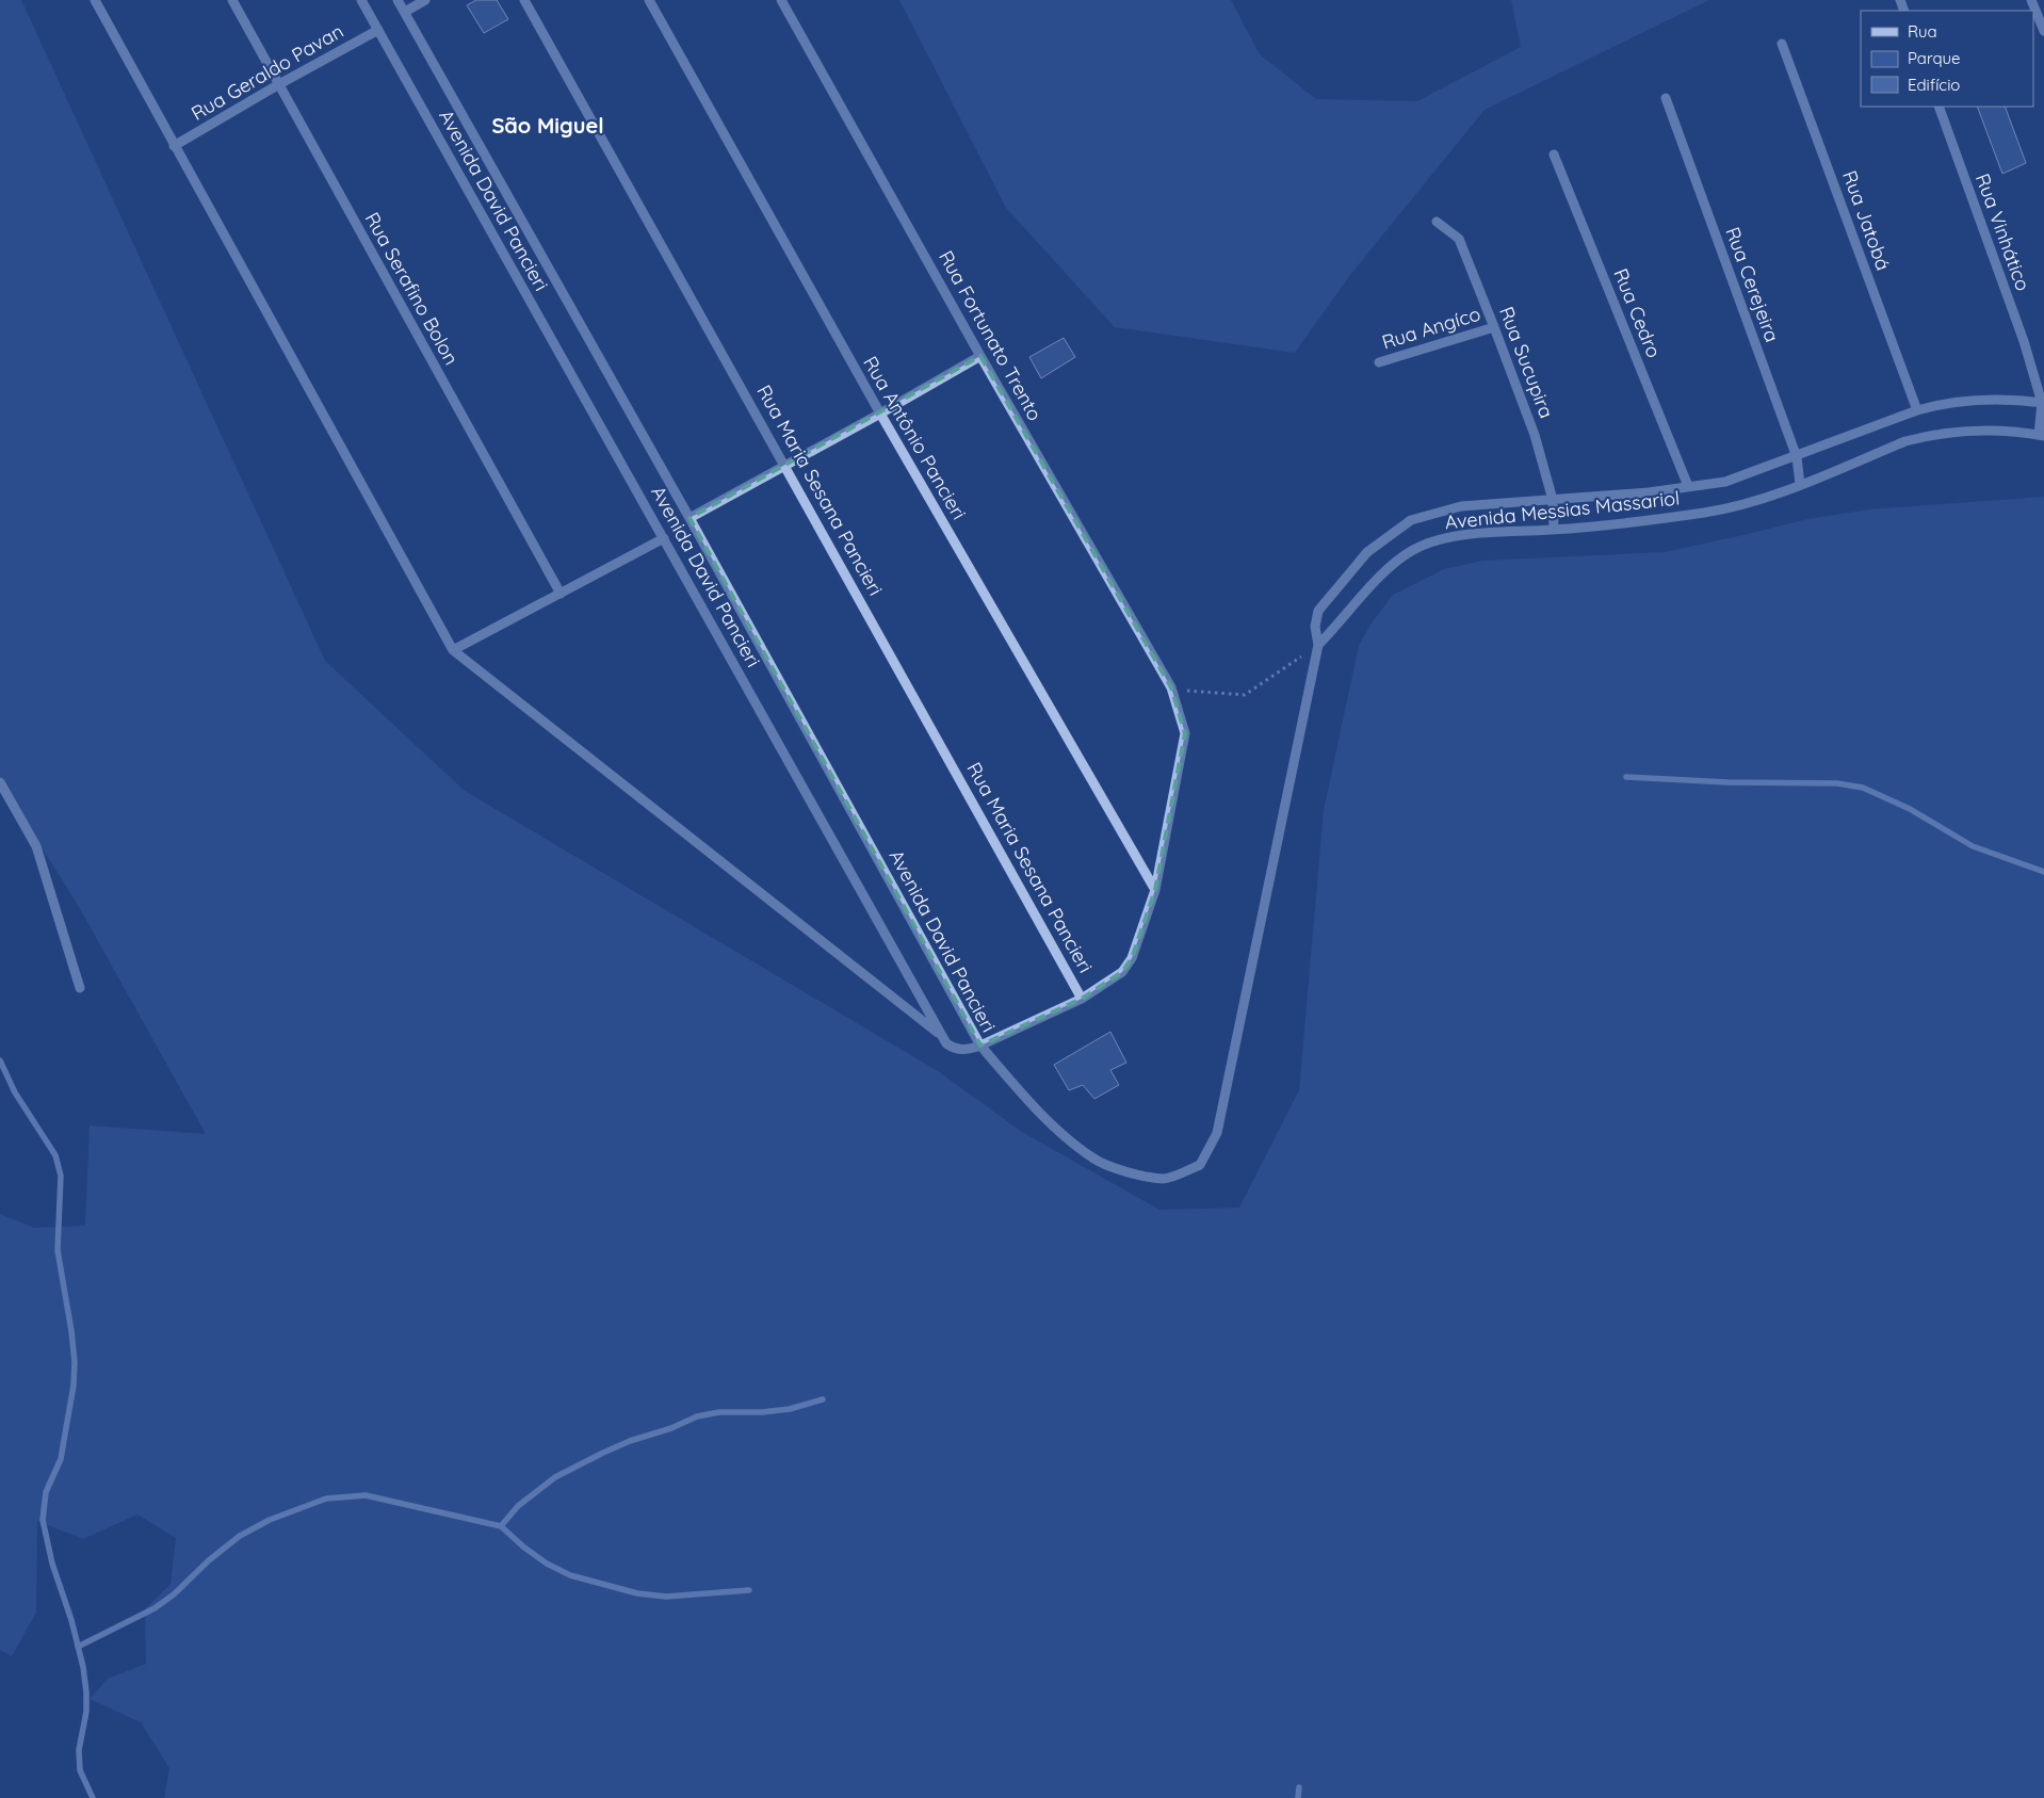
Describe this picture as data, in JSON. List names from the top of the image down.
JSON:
{
  "streets": {
    "street": [
      "Rua Geraldo Pavan",
      "Avenida David Pancieri",
      "Rua Jatobá",
      "Rua Vinhático",
      "Rua Cerejeira",
      "Rua Serafino Bolon",
      "Rua Cedro",
      "Rua Angíco",
      "Rua Fortunato Trento",
      "Rua Sucupira",
      "Rua Antônio Pancieri",
      "Rua Maria Sesana Pancieri",
      "Avenida Messias Massariol"
    ]
  },
  "crossings": [
    ["Rua Geraldo Pavan", "Avenida David Pancieri"],
    ["Rua Geraldo Pavan", "Rua Serafino Bolon"],
    ["Avenida David Pancieri", "Rua Fortunato Trento"],
    ["Rua Jatobá", "Avenida Messias Massariol"],
    ["Rua Vinhático", "Avenida Messias Massariol"],
    ["Rua Cerejeira", "Avenida Messias Massariol"],
    ["Rua Cedro", "Avenida Messias Massariol"],
    ["Rua Angíco", "Rua Sucupira"],
    ["Rua Fortunato Trento", "Rua Antônio Pancieri"],
    ["Rua Fortunato Trento", "Rua Maria Sesana Pancieri"],
    ["Rua Sucupira", "Avenida Messias Massariol"]
  ],
  "districts": ["São Miguel"],
  "legend": ["Rua", "Parque", "Edifício"]
}
